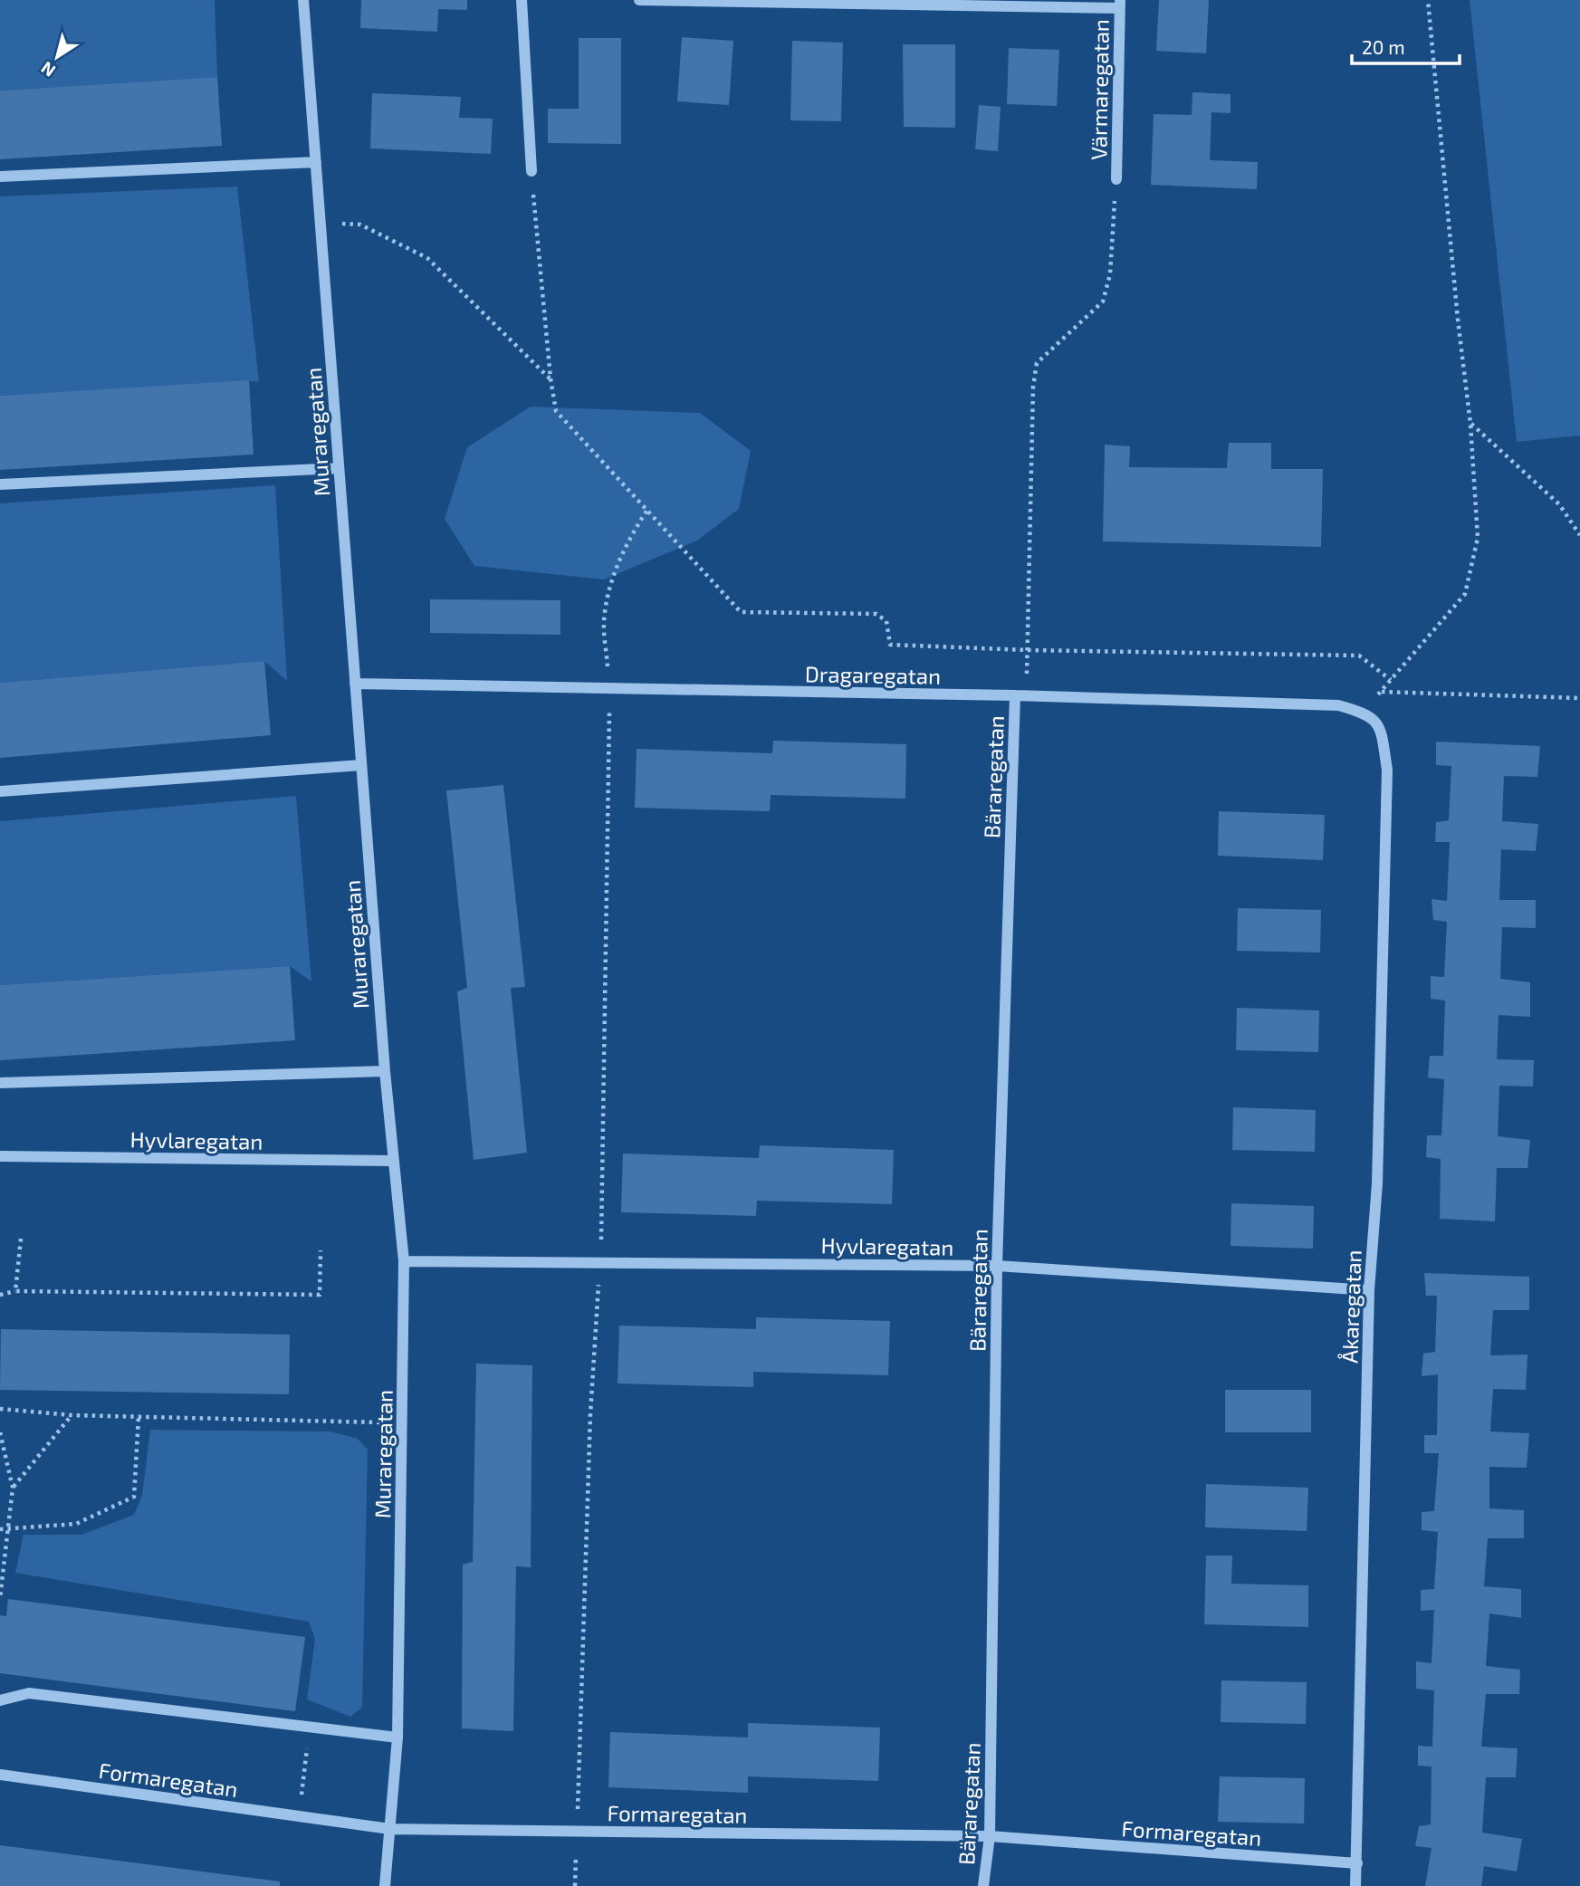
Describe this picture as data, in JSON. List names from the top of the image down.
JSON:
{
  "streets": {
    "street": [
      "Värmaregatan",
      "Muraregatan",
      "Dragaregatan",
      "Bäraregatan",
      "Hyvlaregatan",
      "Åkaregatan",
      "Formaregatan"
    ]
  },
  "crossings": [
    ["Muraregatan", "Dragaregatan"],
    ["Muraregatan", "Hyvlaregatan"],
    ["Muraregatan", "Formaregatan"],
    ["Dragaregatan", "Bäraregatan"],
    ["Dragaregatan", "Åkaregatan"],
    ["Bäraregatan", "Hyvlaregatan"],
    ["Bäraregatan", "Formaregatan"],
    ["Hyvlaregatan", "Åkaregatan"],
    ["Åkaregatan", "Formaregatan"]
  ],
  "scale_bar": "20 m",
  "north": "bottom left"
}
